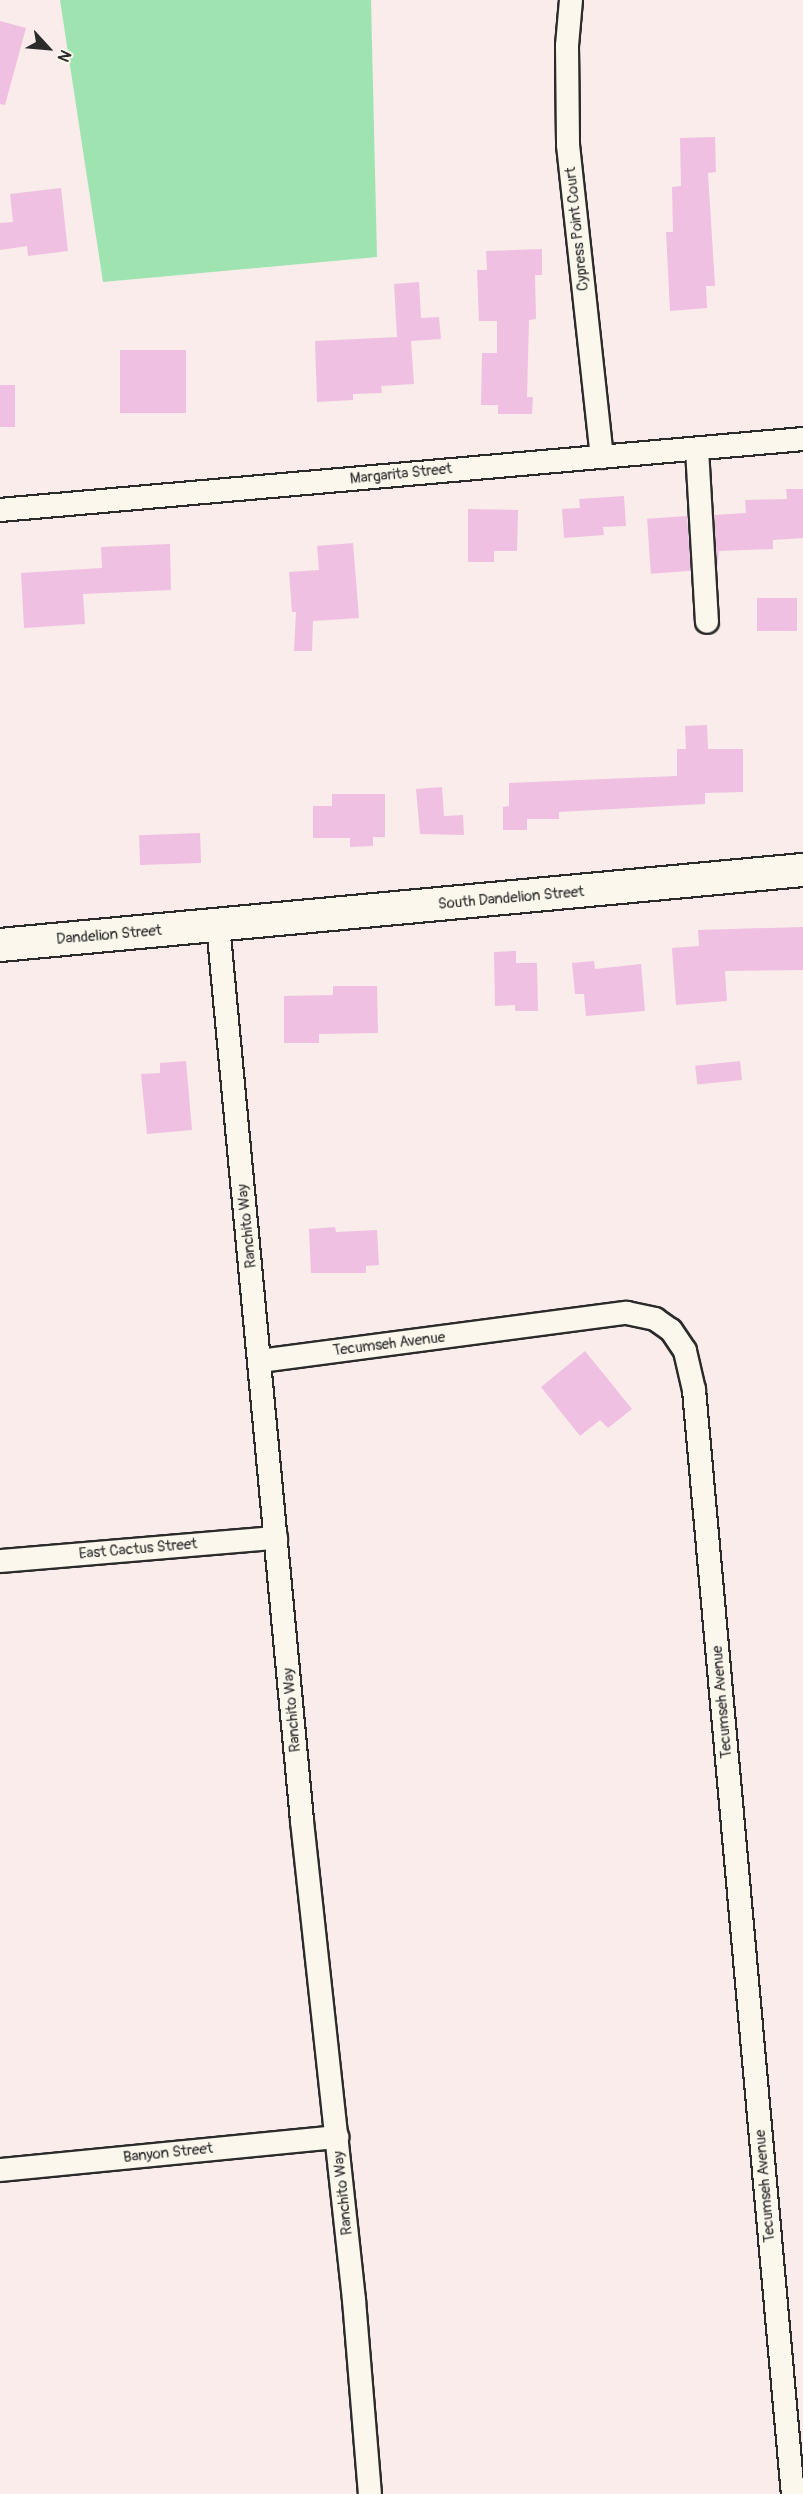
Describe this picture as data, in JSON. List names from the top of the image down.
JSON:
{
  "streets": {
    "street": [
      "Cypress Point Court",
      "Margarita Street",
      "South Dandelion Street",
      "Dandelion Street",
      "Ranchito Way",
      "Tecumseh Avenue",
      "East Cactus Street",
      "Banyon Street"
    ]
  },
  "crossings": [
    ["Cypress Point Court", "Margarita Street"],
    ["South Dandelion Street", "Dandelion Street"],
    ["South Dandelion Street", "Ranchito Way"],
    ["Dandelion Street", "Ranchito Way"],
    ["Ranchito Way", "Tecumseh Avenue"],
    ["Ranchito Way", "East Cactus Street"],
    ["Ranchito Way", "Banyon Street"]
  ],
  "north": "bottom right"
}
